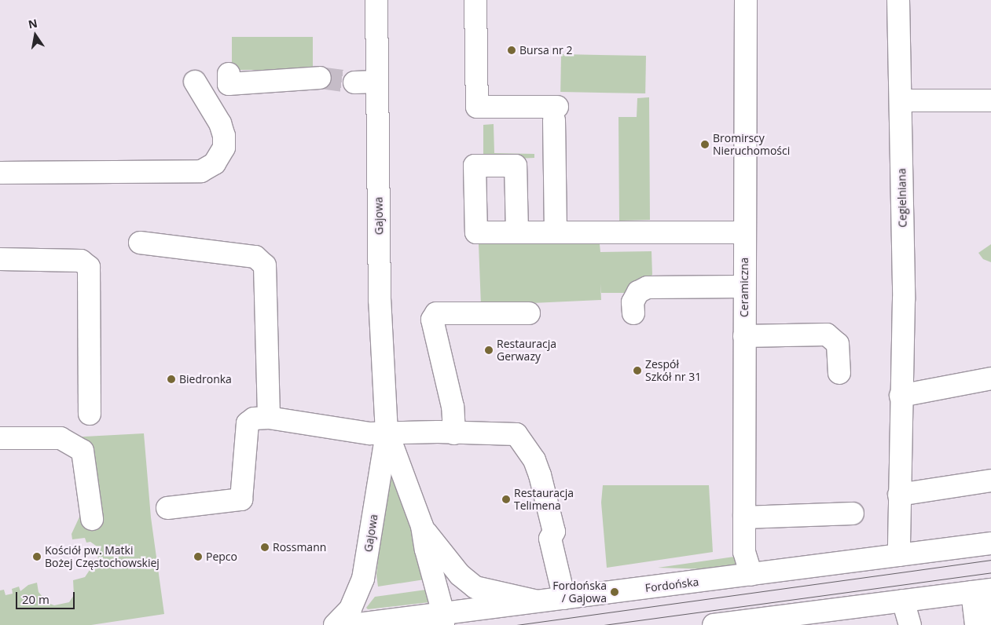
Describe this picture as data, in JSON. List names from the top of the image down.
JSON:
{
  "streets": {
    "street": [
      "Cegielniana",
      "Gajowa",
      "Ceramiczna",
      "Fordońska"
    ]
  },
  "crossings": [
    ["Cegielniana", "Fordońska"],
    ["Gajowa", "Fordońska"],
    ["Ceramiczna", "Fordońska"]
  ],
  "places": [
    "Bursa nr 2",
    "Bromirscy Nieruchomości",
    "Restauracja Gerwazy",
    "Zespół Szkół nr 31",
    "Biedronka",
    "Restauracja Telimena",
    "Rossmann",
    "Kościół pw. Matki Bożej Częstochowskiej",
    "Pepco",
    "Fordońska / Gajowa"
  ],
  "scale_bar": "20 m",
  "north": "top"
}
